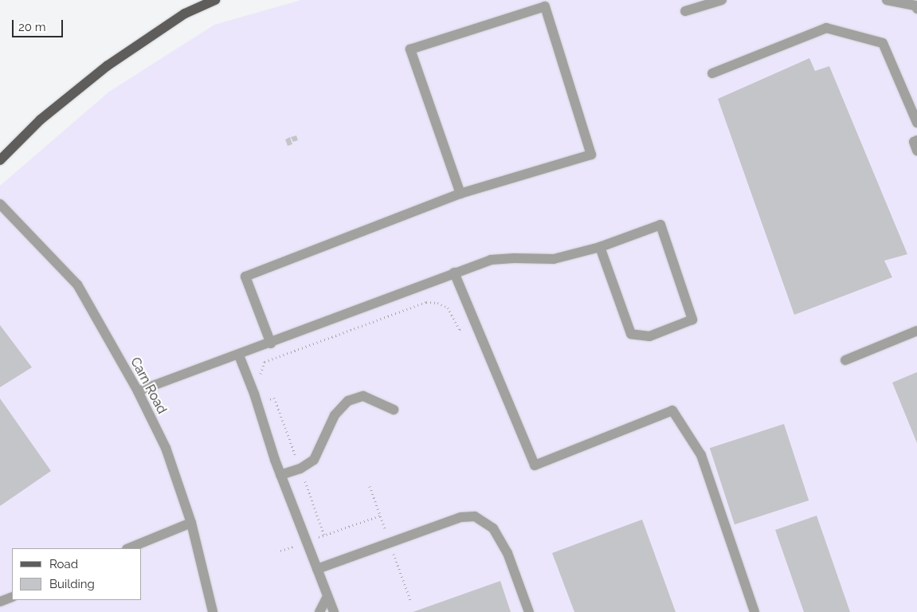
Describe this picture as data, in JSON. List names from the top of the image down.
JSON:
{
  "streets": {
    "street": ["Carn Road"]
  },
  "legend": ["Road", "Building"],
  "scale_bar": "20 m"
}
